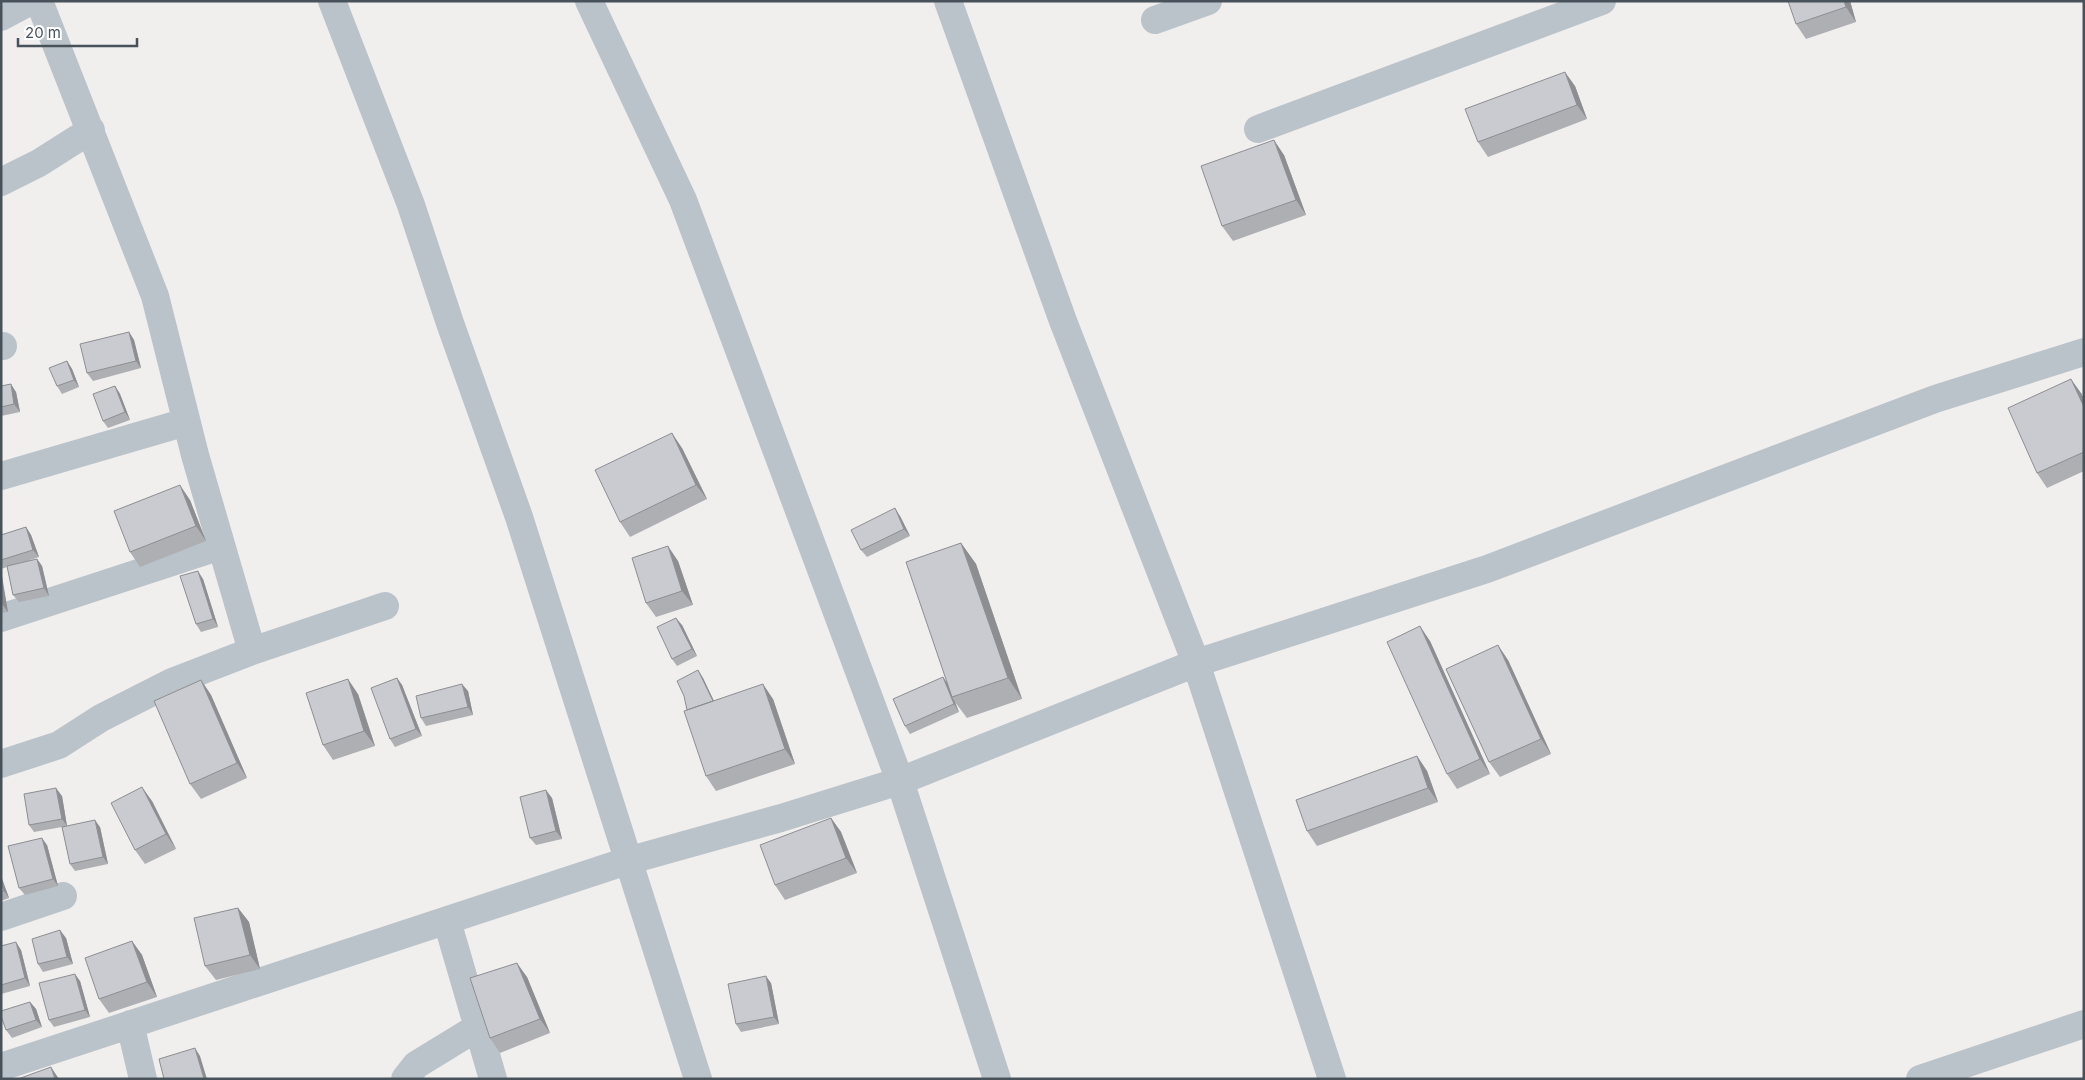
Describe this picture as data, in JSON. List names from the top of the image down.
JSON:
{
  "scale_bar": "20 m"
}
